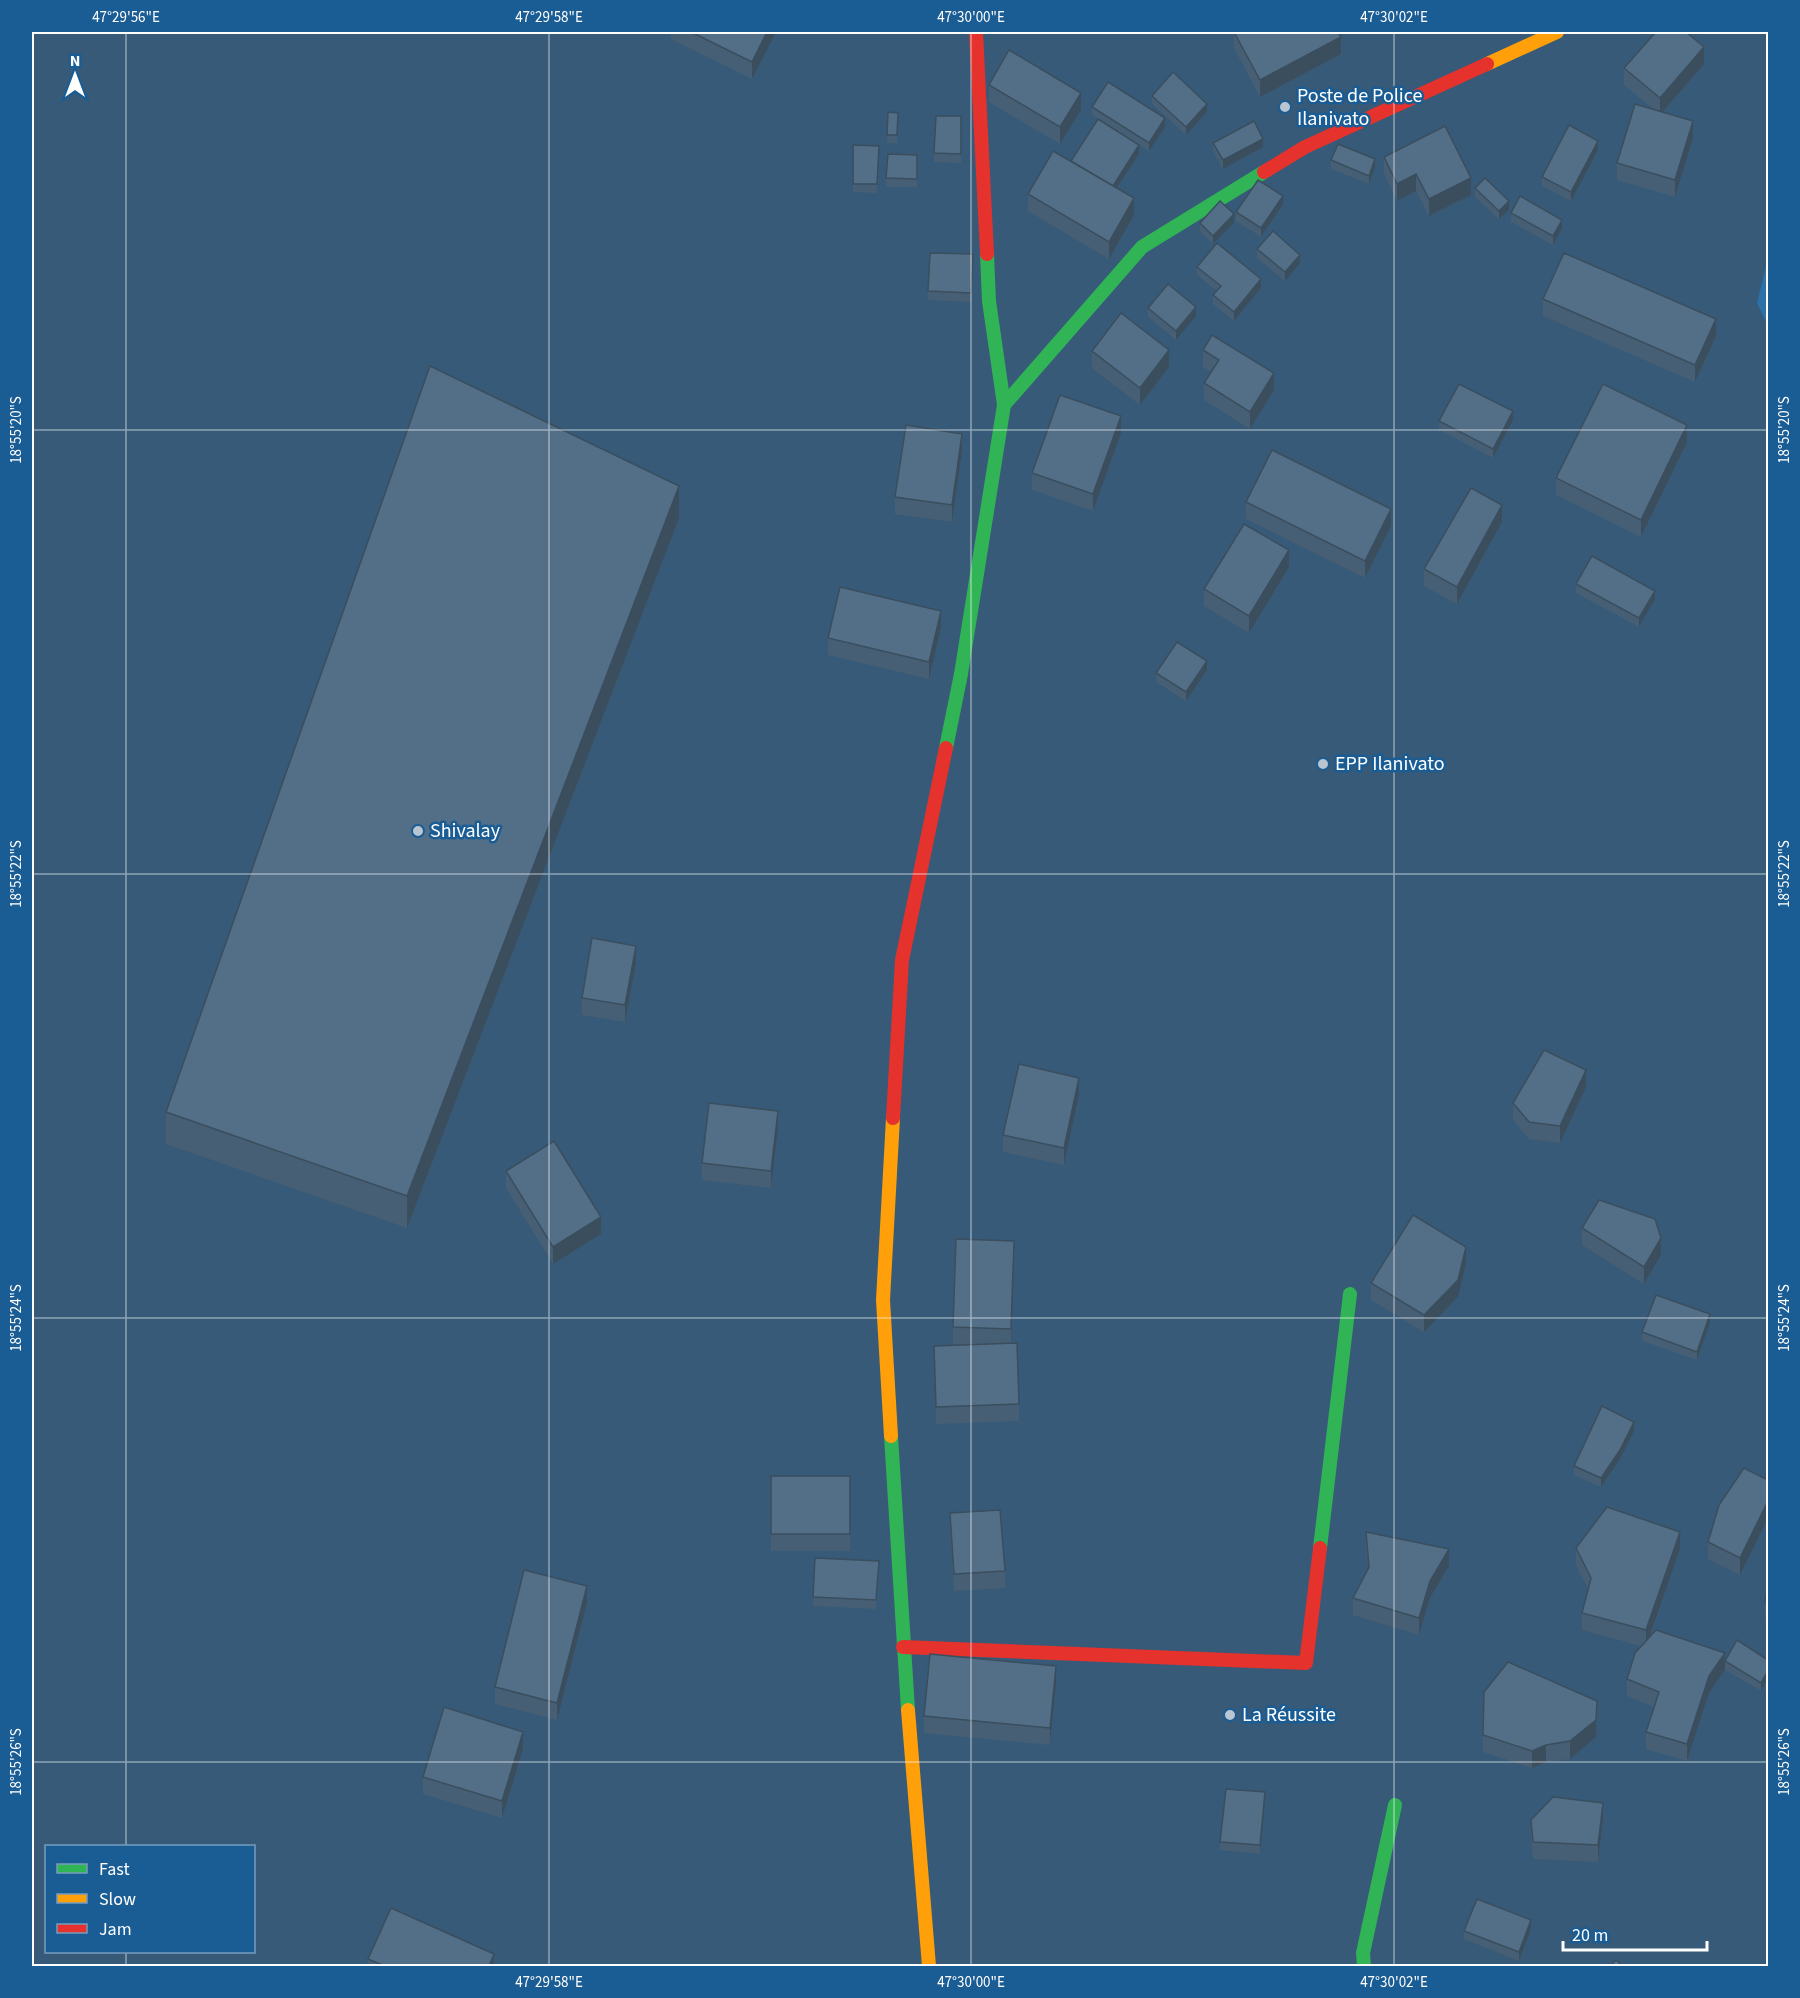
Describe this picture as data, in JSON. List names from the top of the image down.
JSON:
{
  "places": [
    "Poste de Police Ilanivato",
    "EPP Ilanivato",
    "Shivalay",
    "La Réussite"
  ],
  "legend": ["Fast", "Slow", "Jam"],
  "scale_bar": "20 m",
  "north": "top",
  "coordinates": [
    "47°29'56\"E",
    "47°29'58\"E",
    "47°30'00\"E",
    "47°30'02\"E",
    "18°55'20\"S",
    "18°55'22\"S",
    "18°55'24\"S",
    "18°55'26\"S"
  ]
}
